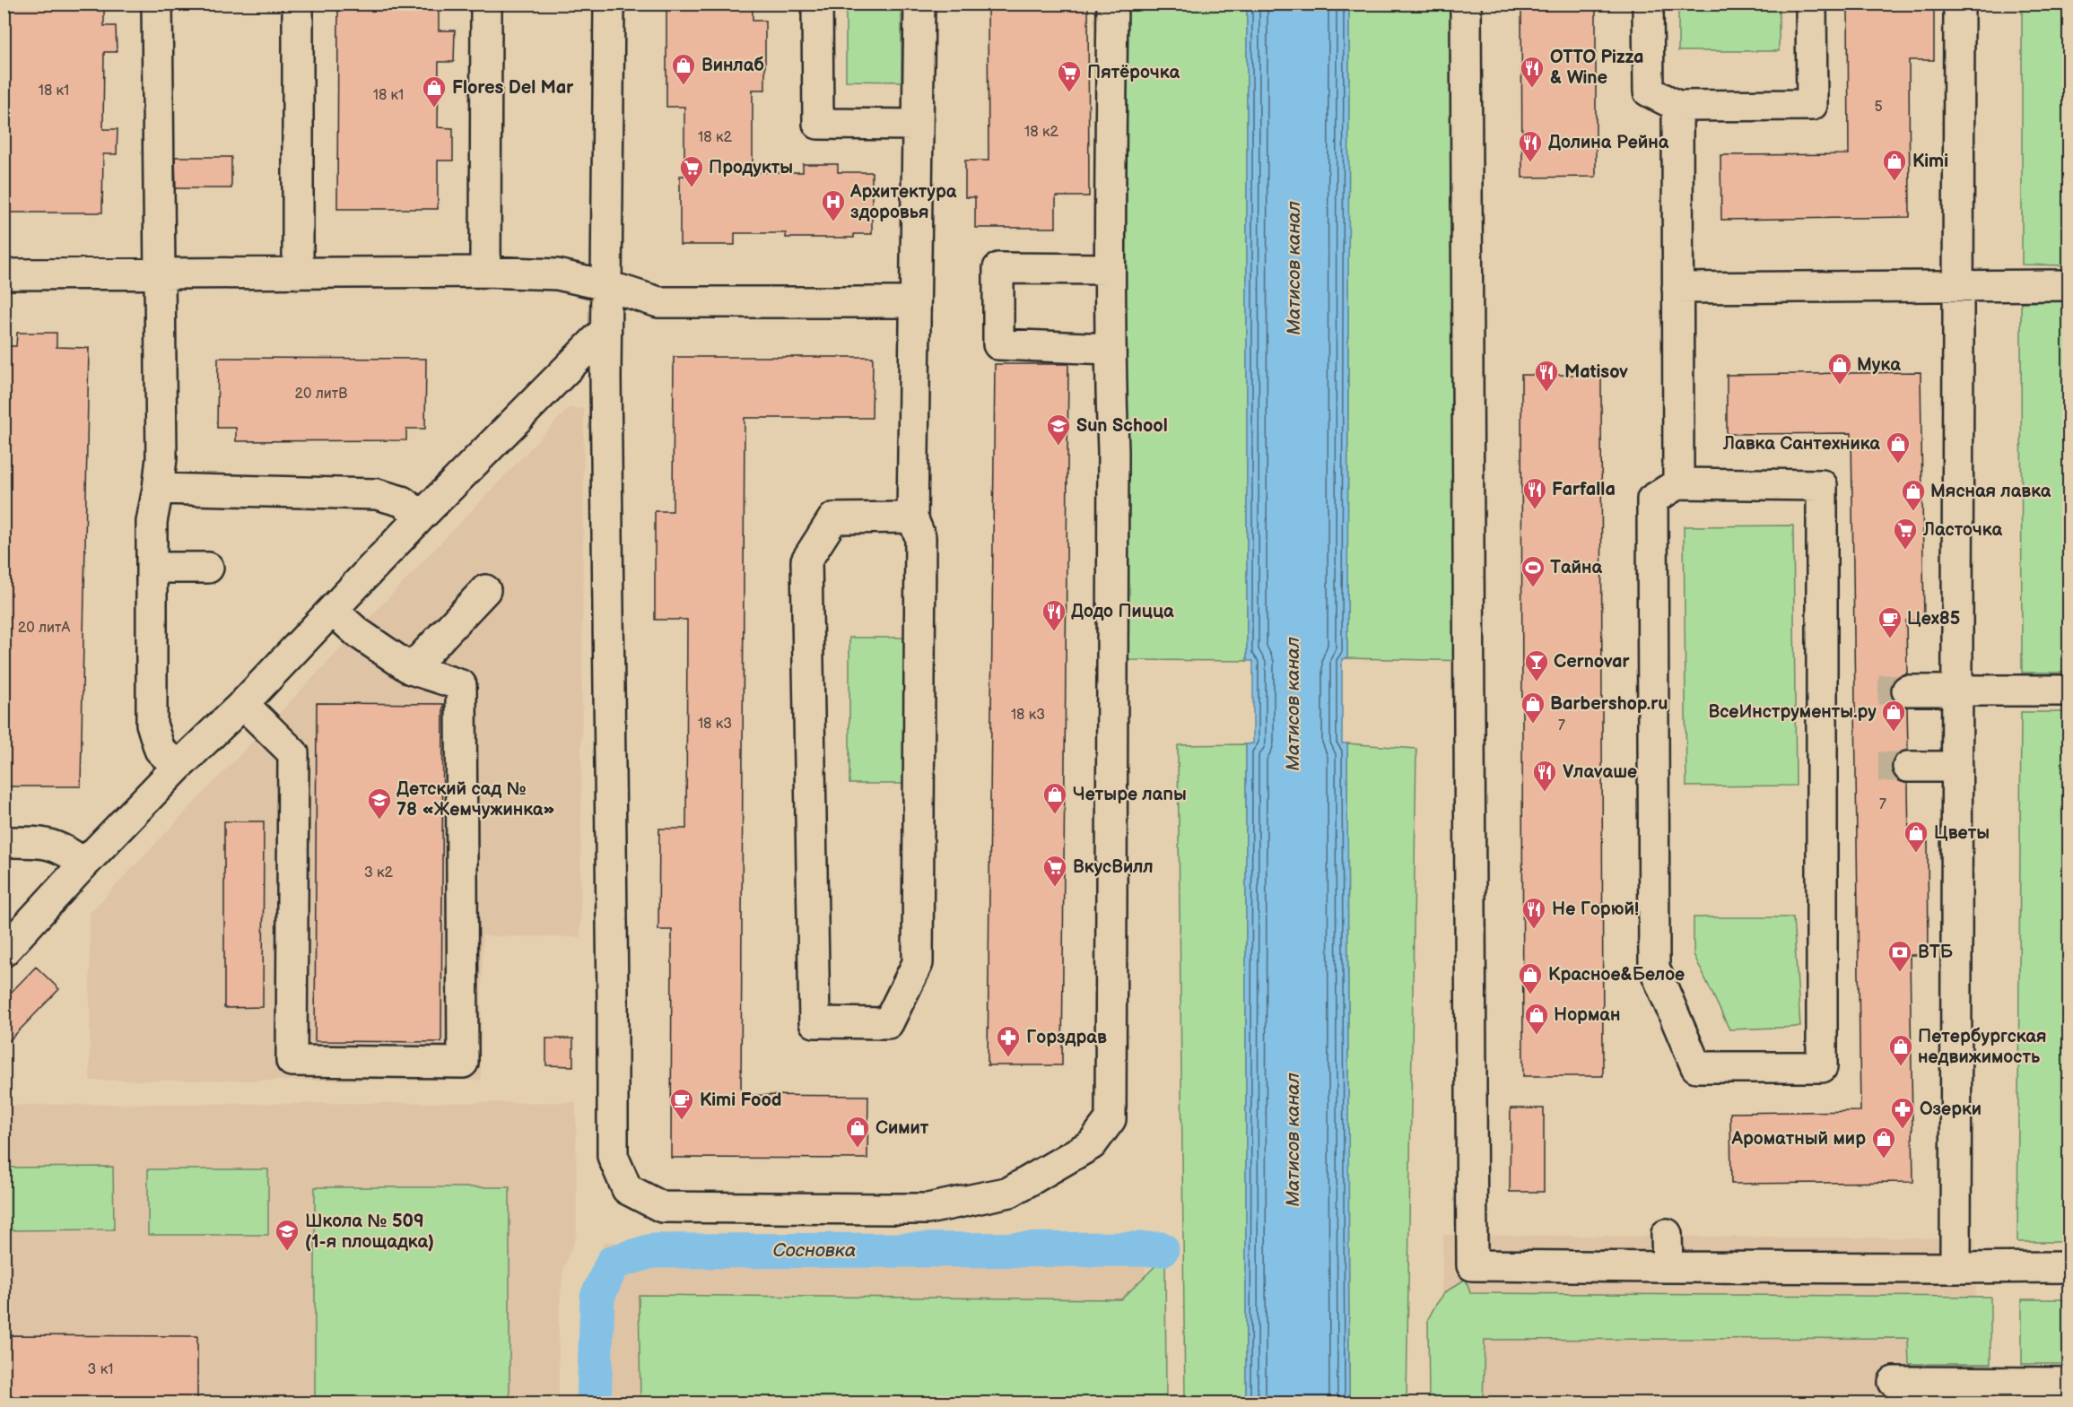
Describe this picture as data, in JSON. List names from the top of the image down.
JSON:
{
  "water": ["Матисов канал", "Сосновка"],
  "places": {
    "shop": [
      "Винлаб",
      "Flores Del Mar",
      "Kimi",
      "Мука",
      "Лавка Сантехника",
      "Мясная лавка",
      "Barbershop.ru",
      "ВсеИнструменты.ру",
      "Четыре лапы",
      "Цветы",
      "Красное&Белое",
      "Норман",
      "Петербургская недвижимость",
      "Симит",
      "Ароматный мир"
    ],
    "restaurant": [
      "OTTO Pizza & Wine",
      "Долина Рейна",
      "Matisov",
      "Farfalla",
      "Додо Пицца",
      "Vлаvаше",
      "Не Горюй!"
    ],
    "supermarket": [
      "Пятёрочка",
      "Продукты",
      "Ласточка",
      "ВкусВилл"
    ],
    "hospital": ["Архитектура здоровья"],
    "school or university": ["Sun School", "Детский сад № 78 «Жемчужинка»", "Школа № 509 (1-я площадка)"],
    "sports": ["Тайна"],
    "cafe": ["Цех85", "Kimi Food"],
    "bar": ["Cernovar"],
    "bank": ["ВТБ"],
    "pharmacy": ["Горздрав", "Озерки"]
  },
  "house_numbers": [
    "18 к1",
    "18 к1",
    "5",
    "18 к2",
    "18 к2",
    "20 литВ",
    "20 литА",
    "18 к3",
    "18 к3",
    "7",
    "7",
    "3 к2",
    "3 к1"
  ]
}
